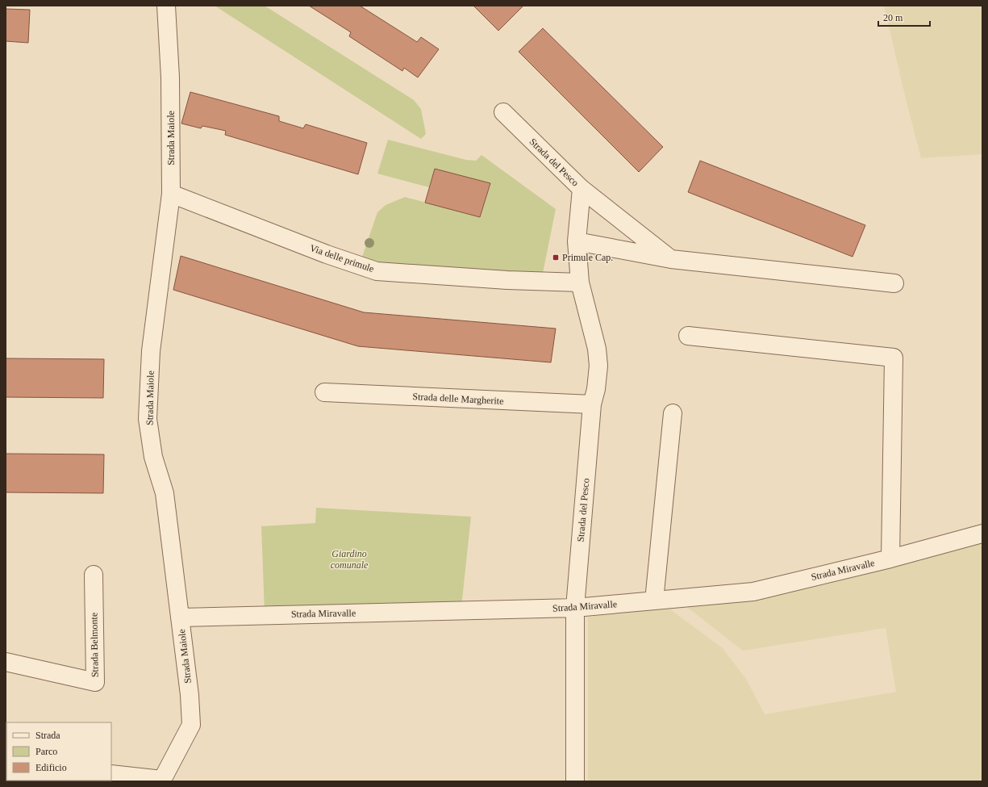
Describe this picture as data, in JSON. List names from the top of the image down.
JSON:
{
  "streets": {
    "street": [
      "Strada Maiole",
      "Strada del Pesco",
      "Via delle primule",
      "Strada delle Margherite",
      "Strada Miravalle",
      "Strada Belmonte"
    ]
  },
  "crossings": [
    ["Strada Maiole", "Via delle primule"],
    ["Strada Maiole", "Strada Miravalle"],
    ["Strada del Pesco", "Via delle primule"],
    ["Strada del Pesco", "Strada delle Margherite"],
    ["Strada del Pesco", "Strada Miravalle"]
  ],
  "parks": ["Giardino comunale"],
  "places": {
    "transit": ["Primule Cap."]
  },
  "legend": ["Strada", "Parco", "Edificio"],
  "scale_bar": "20 m"
}
